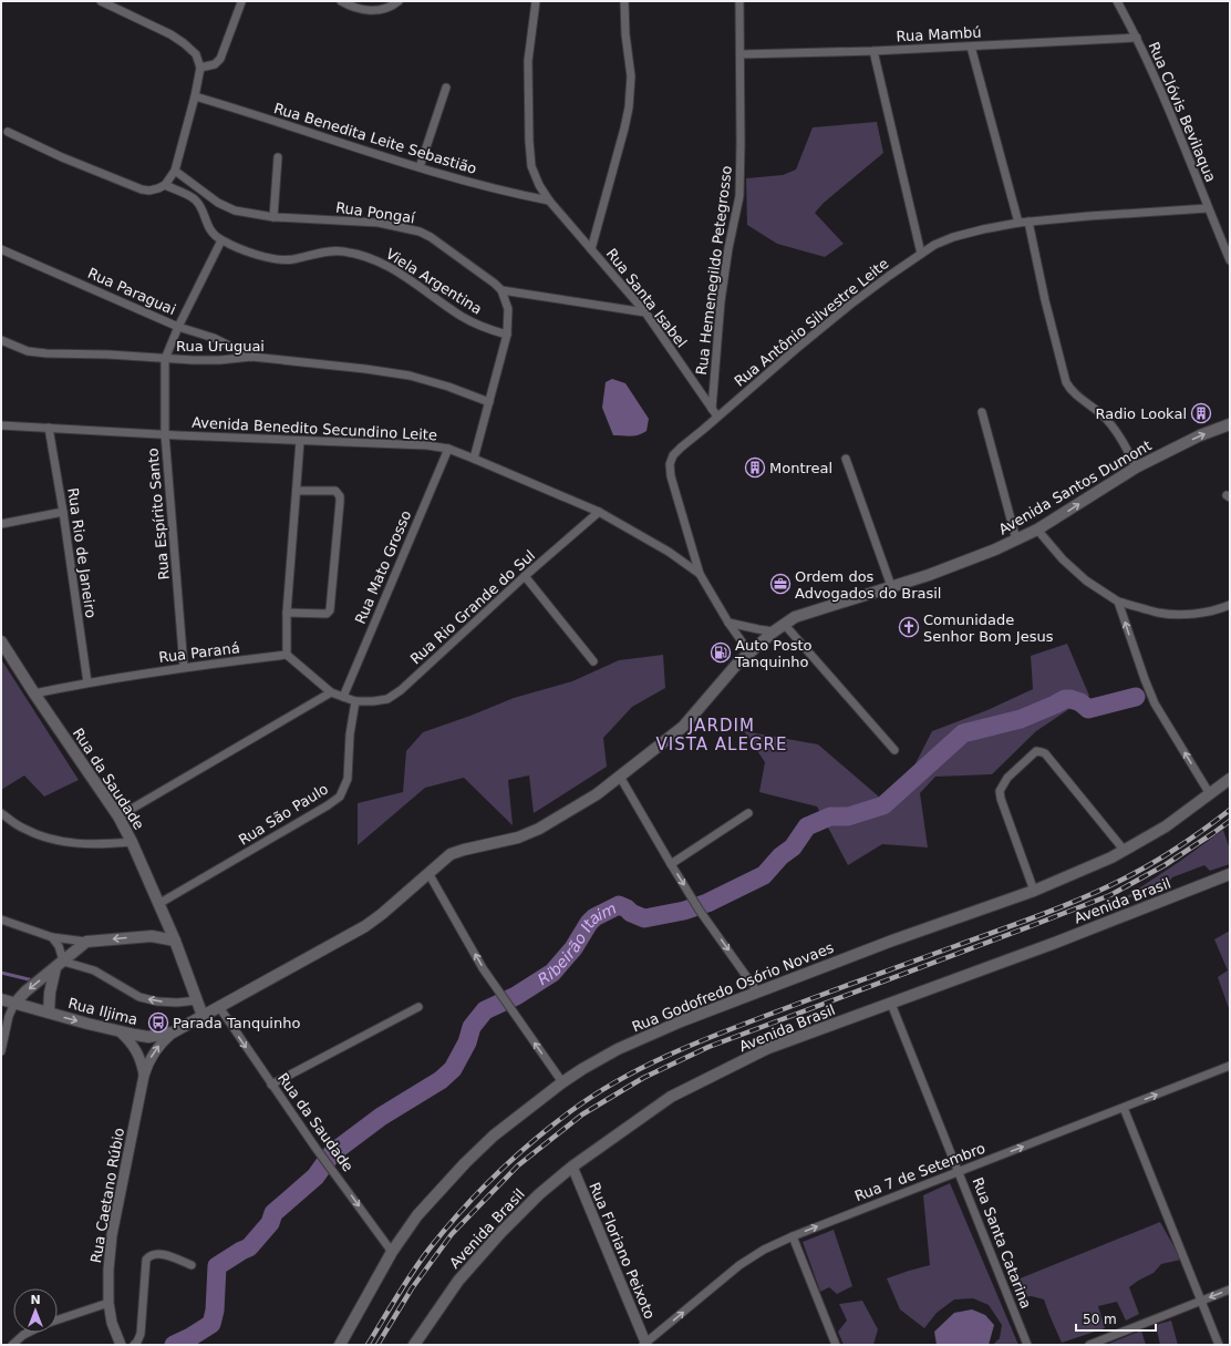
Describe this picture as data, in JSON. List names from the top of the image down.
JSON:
{
  "streets": {
    "main road": [
      "Avenida Santos Dumont",
      "Rua da Saudade",
      "Avenida Brasil",
      "Rua Godofredo Osório Novaes",
      "Rua Iljima"
    ],
    "street": [
      "Rua Mambú",
      "Rua Clóvis Bevilaqua",
      "Rua Benedita Leite Sebastião",
      "Rua Pongaí",
      "Rua Hemenegildo Petegrosso",
      "Viela Argentina",
      "Rua Paraguai",
      "Rua Santa Isabel",
      "Rua Antônio Silvestre Leite",
      "Rua Uruguai",
      "Avenida Benedito Secundino Leite",
      "Rua Espírito Santo",
      "Rua Rio de Janeiro",
      "Rua Mato Grosso",
      "Rua Rio Grande do Sul",
      "Rua Paraná",
      "Rua São Paulo",
      "Rua 7 de Setembro",
      "Rua Caetano Rúbio",
      "Rua Santa Catarina",
      "Rua Floriano Peixoto"
    ]
  },
  "crossings": [
    ["Rua Mambú", "Rua Clóvis Bevilaqua"],
    ["Rua Mambú", "Rua Hemenegildo Petegrosso"],
    ["Rua Clóvis Bevilaqua", "Rua Antônio Silvestre Leite"],
    ["Rua Benedita Leite Sebastião", "Rua Santa Isabel"],
    ["Rua Hemenegildo Petegrosso", "Rua Santa Isabel"],
    ["Rua Paraguai", "Rua Uruguai"],
    ["Rua Santa Isabel", "Rua Antônio Silvestre Leite"],
    ["Rua Antônio Silvestre Leite", "Avenida Benedito Secundino Leite"],
    ["Rua Uruguai", "Rua Espírito Santo"],
    ["Avenida Benedito Secundino Leite", "Avenida Santos Dumont"],
    ["Avenida Benedito Secundino Leite", "Rua Espírito Santo"],
    ["Avenida Benedito Secundino Leite", "Rua Rio de Janeiro"],
    ["Avenida Benedito Secundino Leite", "Rua Mato Grosso"],
    ["Avenida Benedito Secundino Leite", "Rua Rio Grande do Sul"],
    ["Avenida Santos Dumont", "Rua da Saudade"],
    ["Avenida Santos Dumont", "Rua Iljima"],
    ["Rua Espírito Santo", "Rua Paraná"],
    ["Rua Rio de Janeiro", "Rua Paraná"],
    ["Rua Rio Grande do Sul", "Rua São Paulo"],
    ["Rua Paraná", "Rua da Saudade"],
    ["Rua da Saudade", "Rua São Paulo"],
    ["Rua da Saudade", "Rua Godofredo Osório Novaes"],
    ["Rua da Saudade", "Rua Iljima"],
    ["Avenida Brasil", "Rua Santa Catarina"],
    ["Avenida Brasil", "Rua Floriano Peixoto"],
    ["Rua Iljima", "Rua Caetano Rúbio"],
    ["Rua 7 de Setembro", "Rua Santa Catarina"],
    ["Rua 7 de Setembro", "Rua Floriano Peixoto"]
  ],
  "one_way": ["Rua da Saudade", "Rua 7 de Setembro"],
  "districts": ["JARDIM VISTA ALEGRE"],
  "water": ["Ribeirão Itaim"],
  "places": {
    "building": ["Radio Lookal", "Montreal"],
    "office": ["Ordem dos Advogados do Brasil"],
    "church": ["Comunidade Senhor Bom Jesus"],
    "fuel station": ["Auto Posto Tanquinho"],
    "bus stop": ["Parada Tanquinho"]
  },
  "scale_bar": "50 m",
  "north": "top"
}
